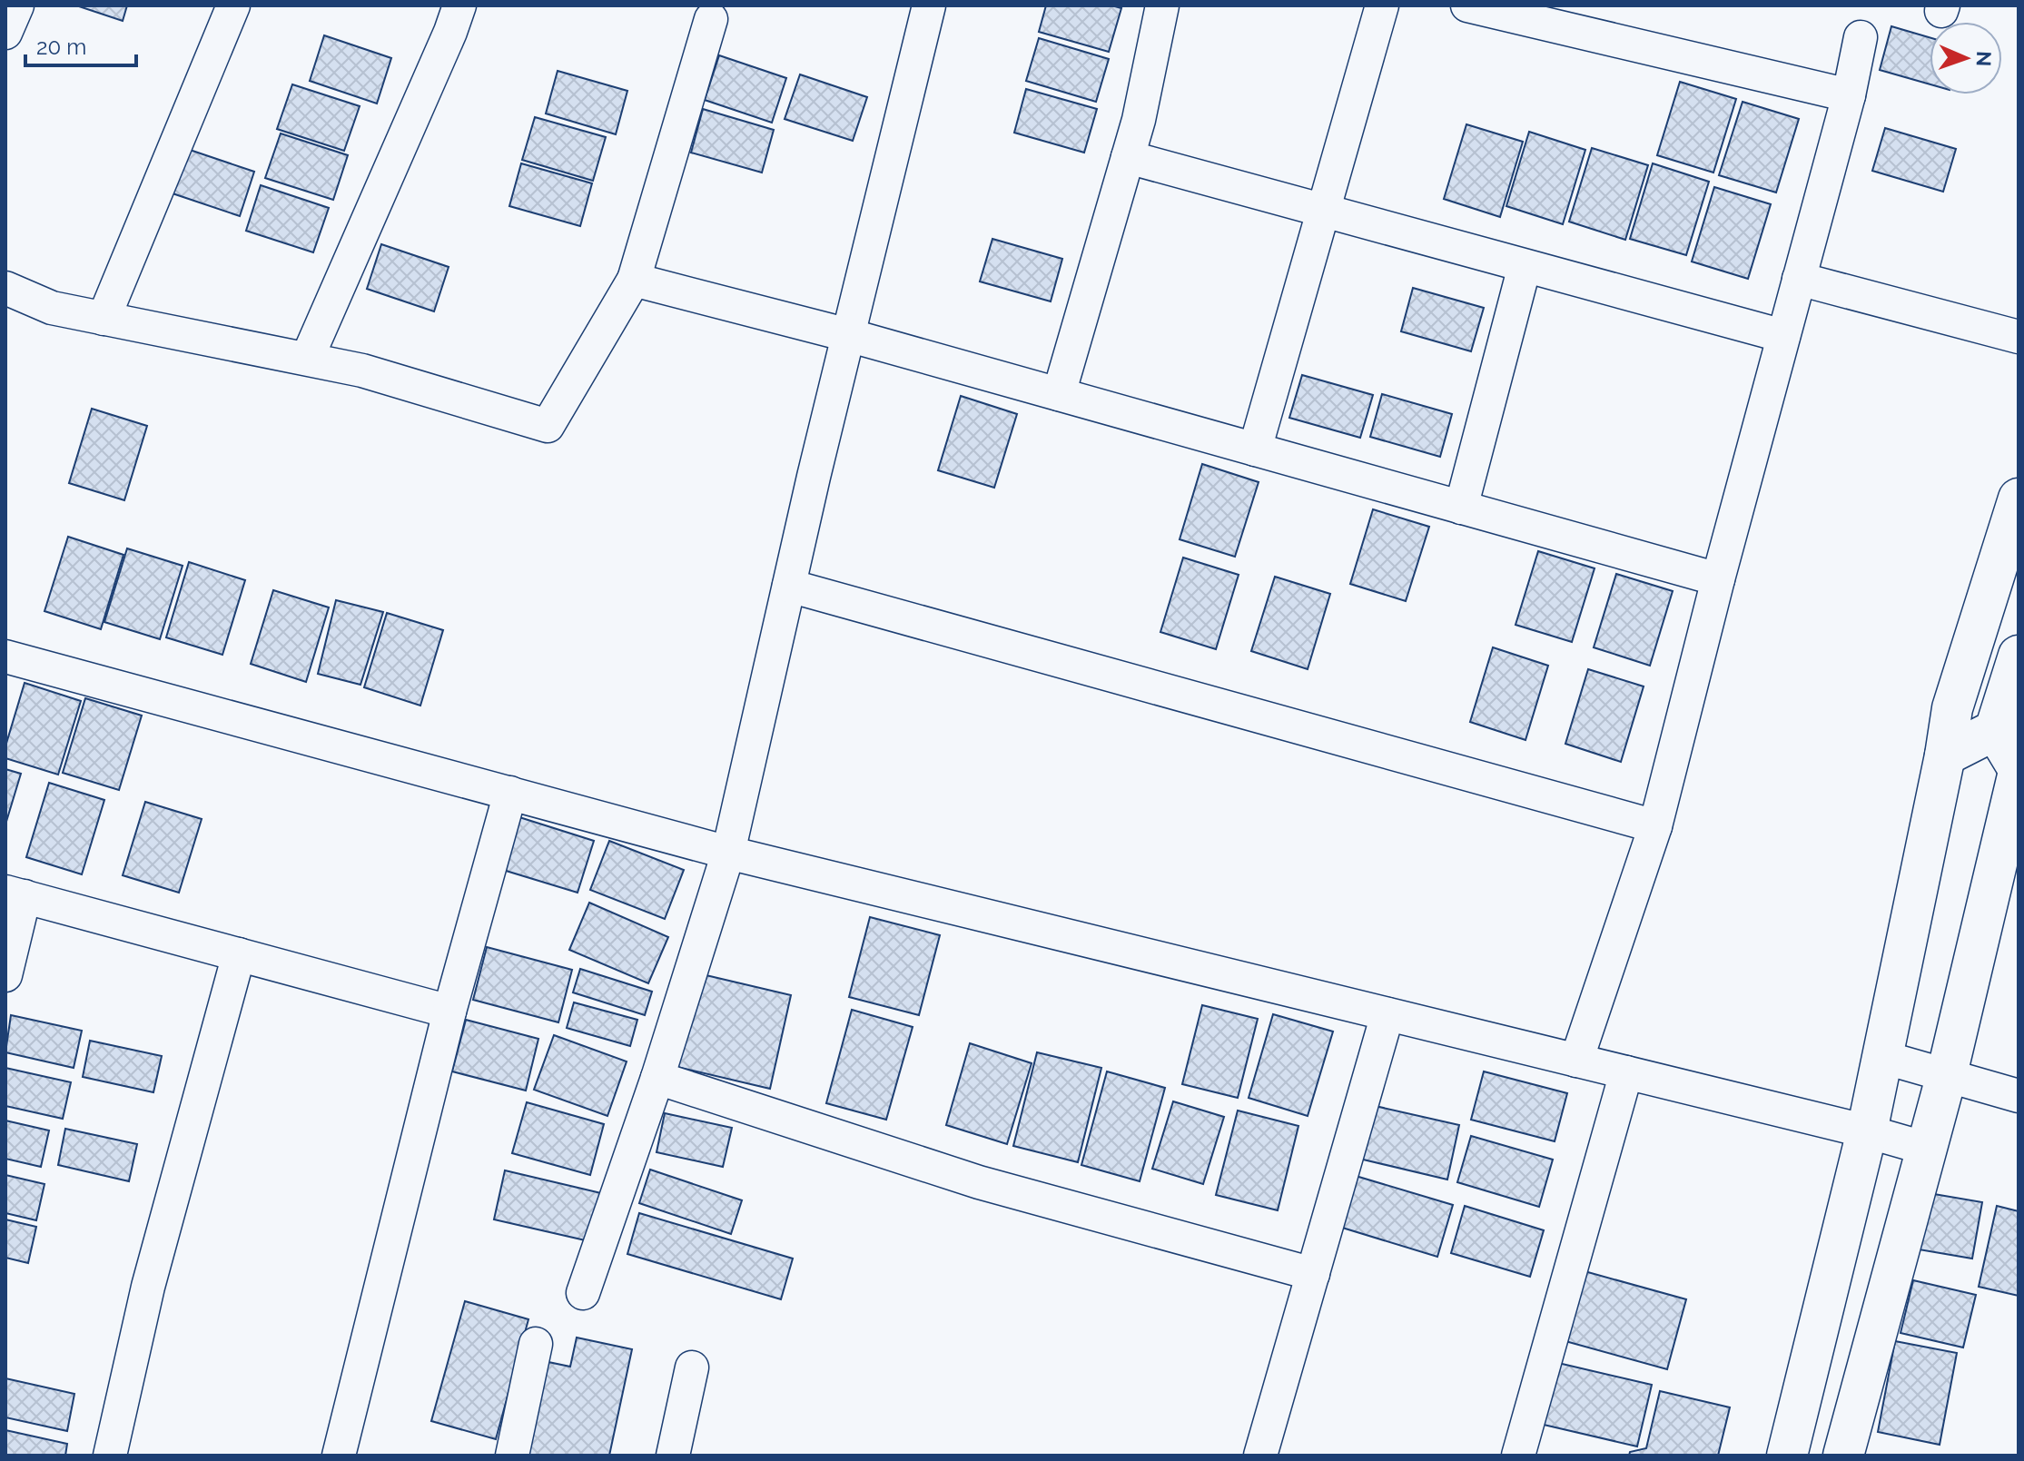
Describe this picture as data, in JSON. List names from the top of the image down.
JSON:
{
  "scale_bar": "20 m",
  "north": "right"
}
